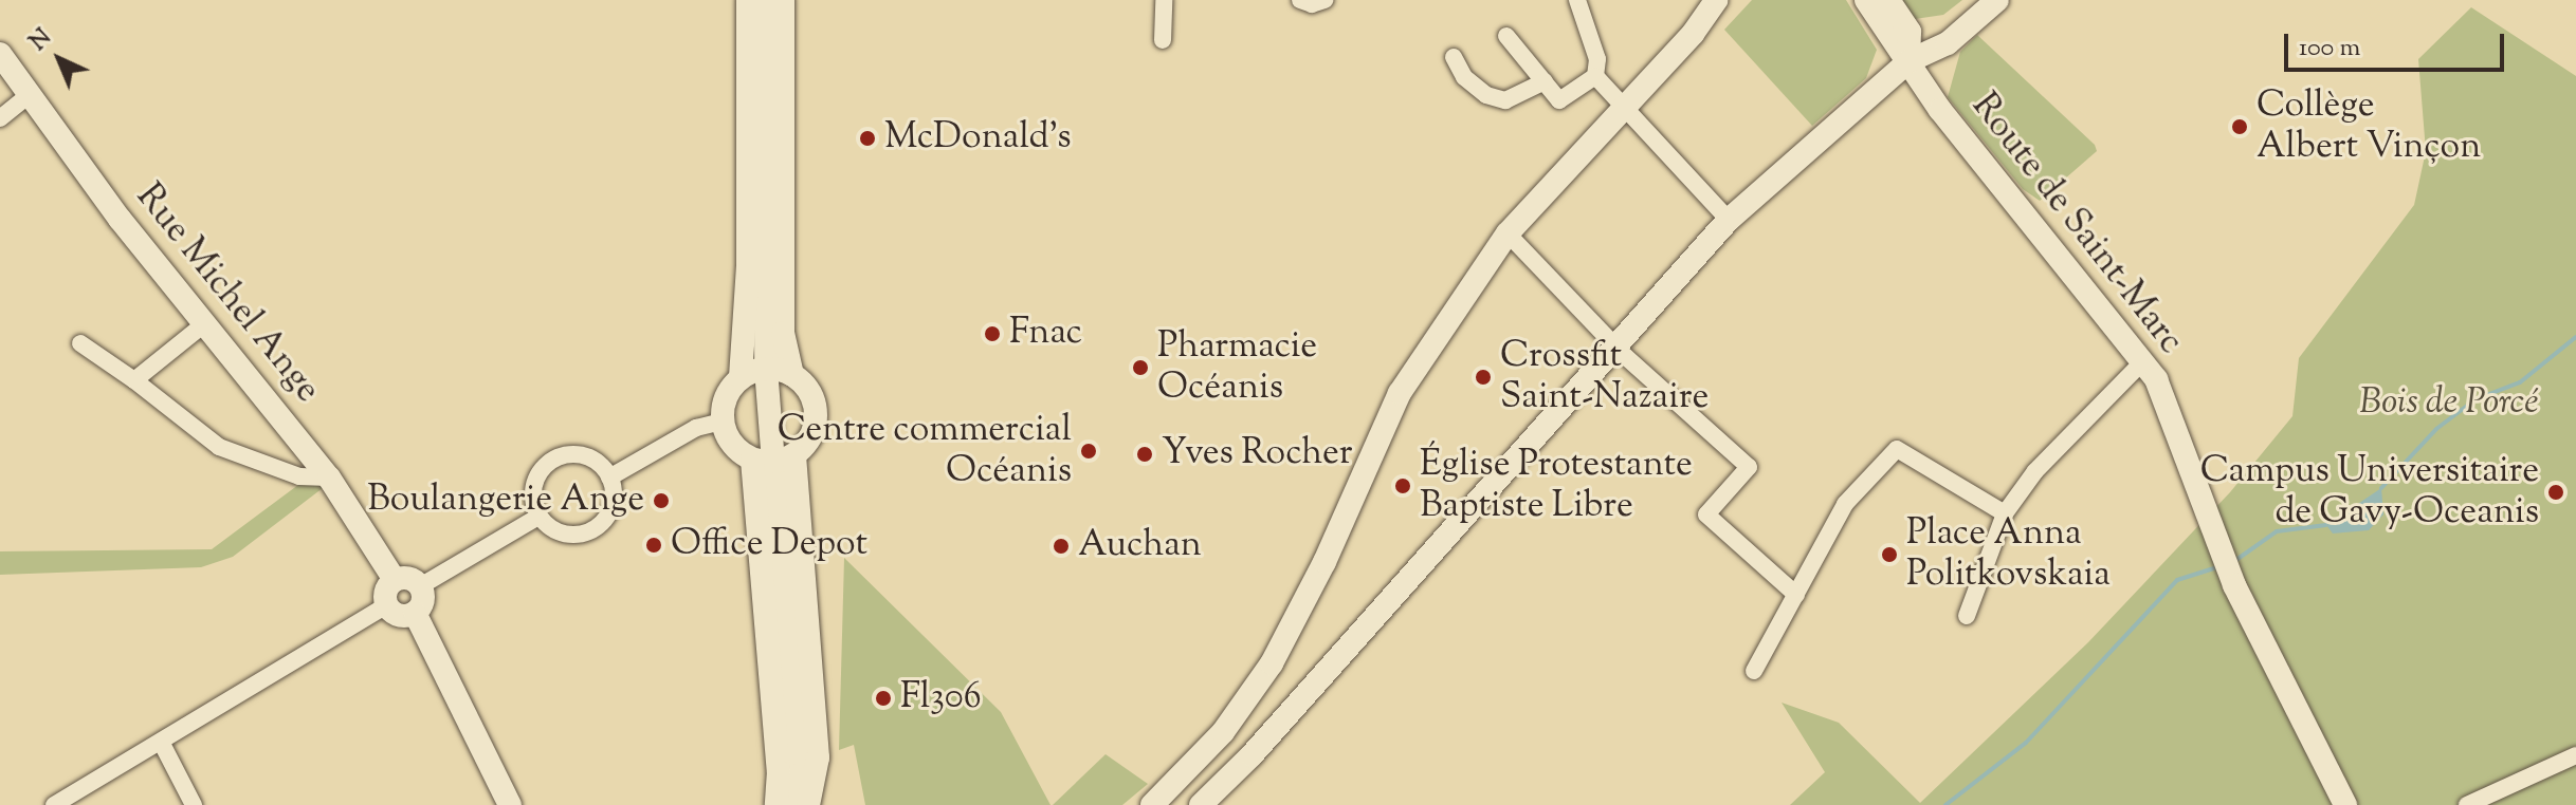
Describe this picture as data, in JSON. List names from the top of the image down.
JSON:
{
  "streets": {
    "main road": ["Route de Saint-Marc", "Rue Michel Ange"]
  },
  "parks": ["Bois de Porcé"],
  "places": [
    "Collège Albert Vinçon",
    "McDonald's",
    "Fnac",
    "Pharmacie Océanis",
    "Crossfit Saint-Nazaire",
    "Centre commercial Océanis",
    "Yves Rocher",
    "Église Protestante Baptiste Libre",
    "Campus Universitaire de Gavy-Oceanis",
    "Boulangerie Ange",
    "Office Depot",
    "Auchan",
    "Place Anna Politkovskaia",
    "Fl306"
  ],
  "scale_bar": "100 m",
  "north": "top left"
}
